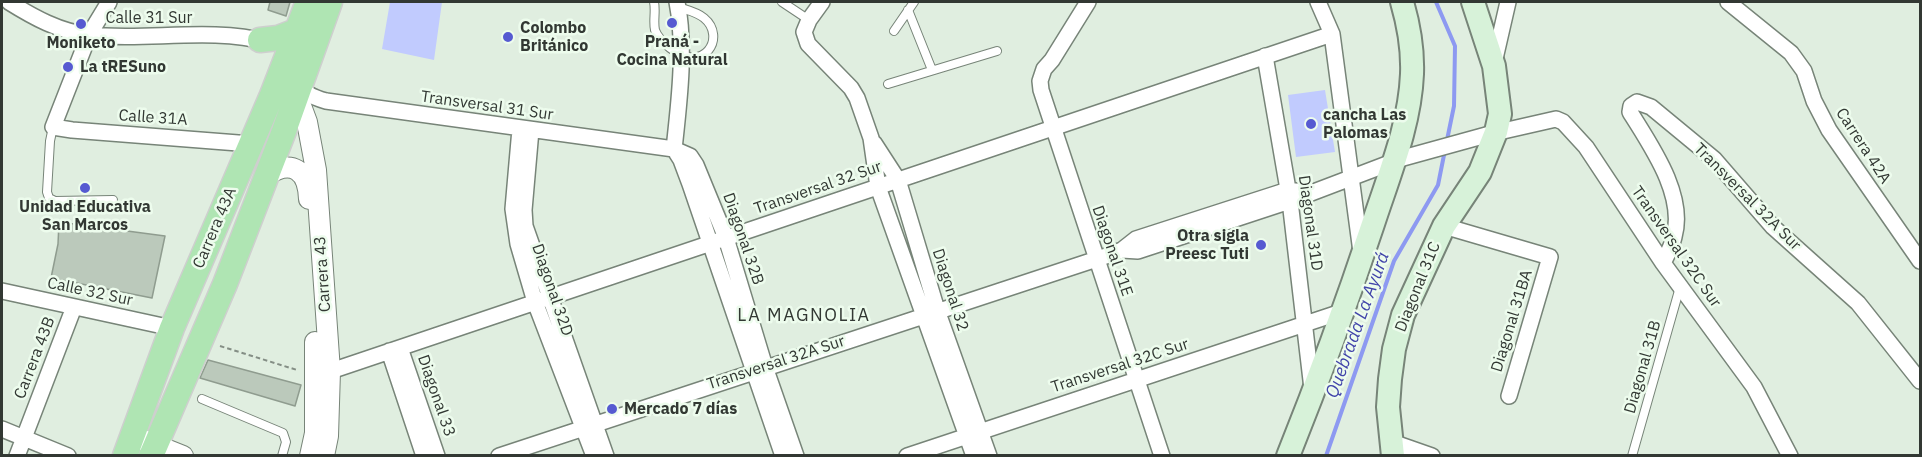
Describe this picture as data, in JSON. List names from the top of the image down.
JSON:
{
  "streets": {
    "main road": ["Carrera 43A", "Diagonal 31C"],
    "street": [
      "Calle 31 Sur",
      "Transversal 31 Sur",
      "Calle 31A",
      "Carrera 42A",
      "Transversal 32 Sur",
      "Transversal 32A Sur",
      "Diagonal 31D",
      "Diagonal 32B",
      "Transversal 32C Sur",
      "Diagonal 31E",
      "Carrera 43",
      "Diagonal 32D",
      "Diagonal 32",
      "Calle 32 Sur",
      "Diagonal 31BA",
      "Carrera 43B",
      "Diagonal 33"
    ],
    "lane": ["Diagonal 31B"]
  },
  "crossings": [
    ["Calle 31 Sur", "Carrera 43A"],
    ["Transversal 31 Sur", "Carrera 43A"],
    ["Transversal 31 Sur", "Diagonal 32B"],
    ["Transversal 31 Sur", "Carrera 43"],
    ["Transversal 31 Sur", "Diagonal 32D"],
    ["Calle 31A", "Carrera 43A"],
    ["Transversal 32 Sur", "Diagonal 31D"],
    ["Transversal 32 Sur", "Diagonal 32B"],
    ["Transversal 32 Sur", "Diagonal 31E"],
    ["Transversal 32 Sur", "Carrera 43"],
    ["Transversal 32 Sur", "Diagonal 32D"],
    ["Transversal 32 Sur", "Diagonal 32"],
    ["Transversal 32 Sur", "Diagonal 33"],
    ["Transversal 32A Sur", "Diagonal 31D"],
    ["Transversal 32A Sur", "Diagonal 32B"],
    ["Transversal 32A Sur", "Transversal 32C Sur"],
    ["Transversal 32A Sur", "Diagonal 31E"],
    ["Transversal 32A Sur", "Diagonal 31C"],
    ["Transversal 32A Sur", "Diagonal 32D"],
    ["Transversal 32A Sur", "Diagonal 32"],
    ["Diagonal 31D", "Transversal 32C Sur"],
    ["Carrera 43A", "Carrera 43"],
    ["Carrera 43A", "Calle 32 Sur"],
    ["Transversal 32C Sur", "Diagonal 31E"],
    ["Transversal 32C Sur", "Diagonal 31C"],
    ["Transversal 32C Sur", "Diagonal 32"],
    ["Transversal 32C Sur", "Diagonal 31B"],
    ["Diagonal 31C", "Diagonal 31BA"],
    ["Calle 32 Sur", "Carrera 43B"]
  ],
  "districts": ["LA MAGNOLIA"],
  "water": ["Quebrada La Ayurá"],
  "places": [
    "Praná - Cocina Natural",
    "Moniketo",
    "Colombo Británico",
    "La tRESuno",
    "cancha Las Palomas",
    "Unidad Educativa San Marcos",
    "Otra sigla Preesc Tuti",
    "Mercado 7 días"
  ]
}
